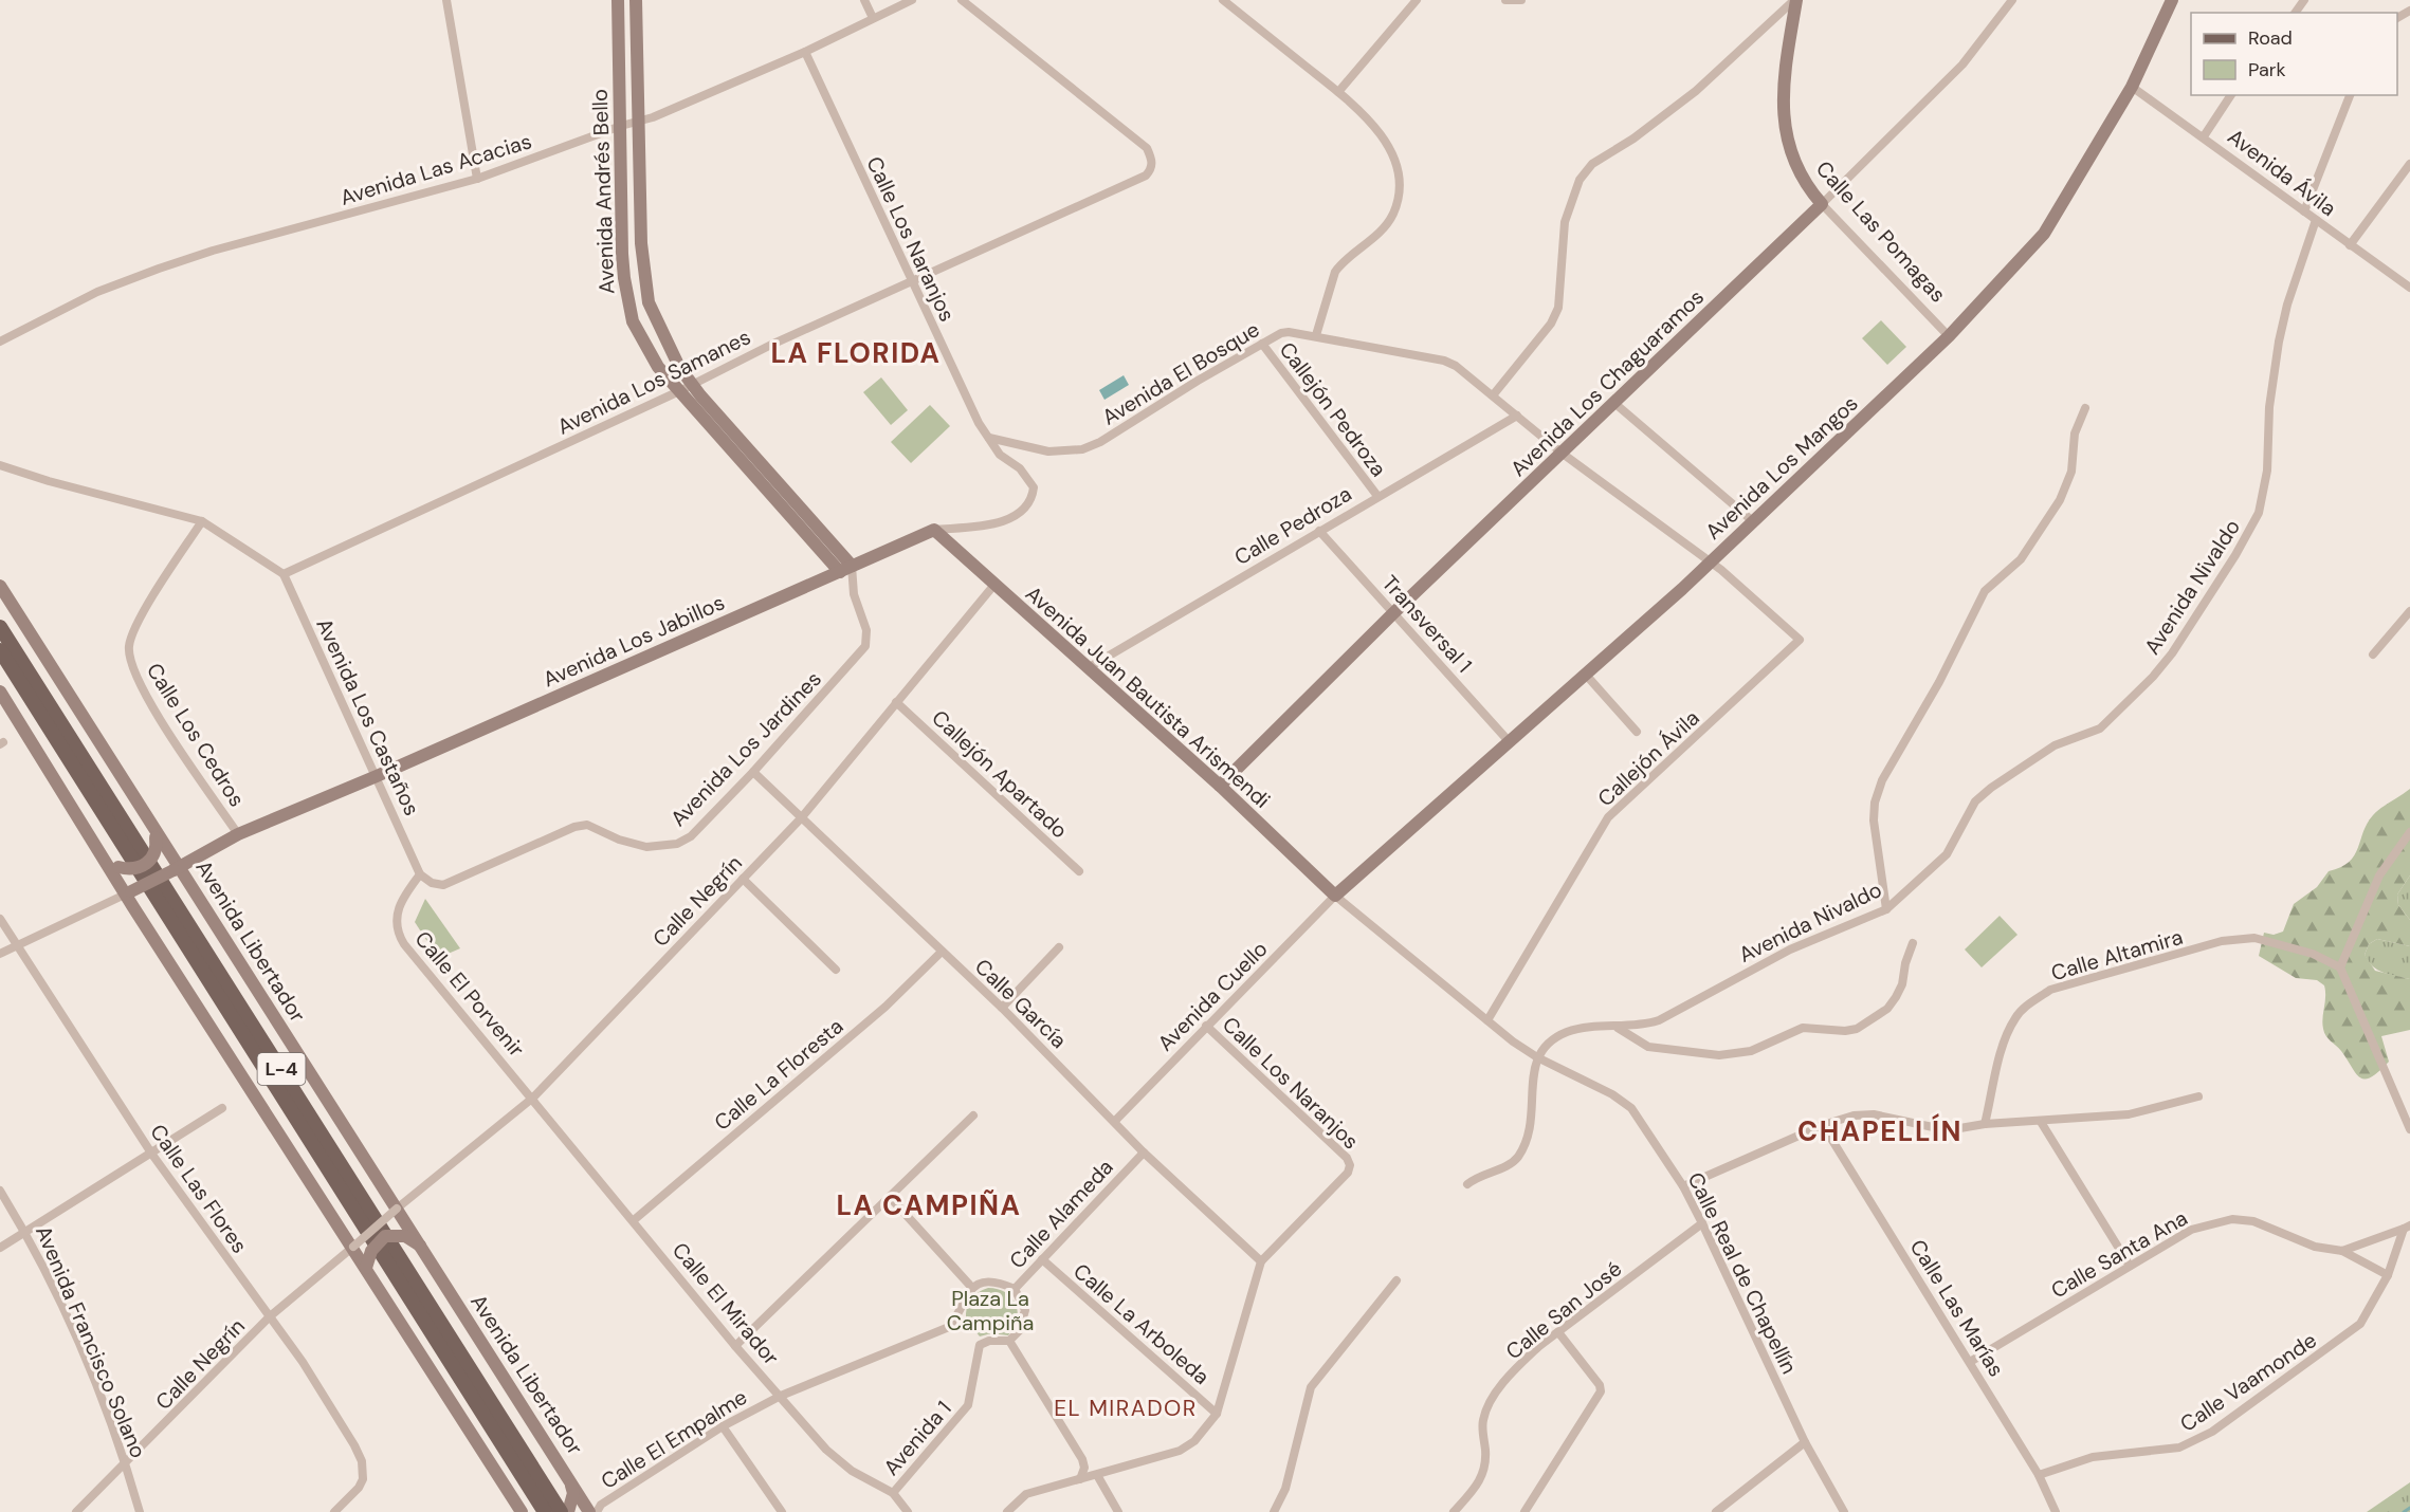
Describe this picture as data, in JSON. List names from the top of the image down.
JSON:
{
  "streets": {
    "main road": ["Avenida Libertador", "L-4"],
    "street": [
      "Avenida Las Acacias",
      "Avenida Ávila",
      "Avenida Andrés Bello",
      "Calle Las Pomagas",
      "Calle Los Naranjos",
      "Avenida El Bosque",
      "Avenida Los Samanes",
      "Avenida Los Chaguaramos",
      "Callejón Pedroza",
      "Avenida Los Mangos",
      "Calle Pedroza",
      "Avenida Nivaldo",
      "Transversal 1",
      "Avenida Los Jabillos",
      "Avenida Juan Bautista Arismendi",
      "Avenida Los Castaños",
      "Calle Los Cedros",
      "Avenida Los Jardines",
      "Callejón Ávila",
      "Callejón Apartado",
      "Calle Negrín",
      "Calle Altamira",
      "Calle El Porvenir",
      "Avenida Cuello",
      "Calle García",
      "Calle La Floresta",
      "Calle Las Flores",
      "Calle Alameda",
      "Calle Santa Ana",
      "Calle Real de Chapellín",
      "Calle El Mirador",
      "Calle Las Marías",
      "Calle San José",
      "Calle La Arboleda",
      "Avenida Francisco Solano",
      "Calle Vaamonde",
      "Avenida 1",
      "Calle El Empalme"
    ]
  },
  "crossings": [
    ["Avenida Las Acacias", "Avenida Andrés Bello"],
    ["Avenida Las Acacias", "Calle Los Naranjos"],
    ["Avenida Ávila", "Avenida Los Mangos"],
    ["Avenida Ávila", "Avenida Nivaldo"],
    ["Avenida Andrés Bello", "Avenida Los Samanes"],
    ["Avenida Andrés Bello", "Avenida Los Jabillos"],
    ["Avenida Andrés Bello", "Avenida Los Jardines"],
    ["Calle Las Pomagas", "Avenida Los Chaguaramos"],
    ["Calle Las Pomagas", "Avenida Los Mangos"],
    ["Calle Los Naranjos", "Avenida El Bosque"],
    ["Calle Los Naranjos", "Avenida Los Samanes"],
    ["Calle Los Naranjos", "Avenida Los Jabillos"],
    ["Calle Los Naranjos", "Avenida Cuello"],
    ["Calle Los Naranjos", "Calle García"],
    ["Avenida El Bosque", "Avenida Los Chaguaramos"],
    ["Avenida El Bosque", "Callejón Pedroza"],
    ["Avenida El Bosque", "Avenida Los Mangos"],
    ["Avenida El Bosque", "Calle Pedroza"],
    ["Avenida El Bosque", "Avenida Los Jabillos"],
    ["Avenida El Bosque", "Callejón Ávila"],
    ["Avenida Los Samanes", "Avenida Los Castaños"],
    ["Avenida Los Chaguaramos", "Transversal 1"],
    ["Avenida Los Chaguaramos", "Avenida Juan Bautista Arismendi"],
    ["Callejón Pedroza", "Calle Pedroza"],
    ["Avenida Los Mangos", "Transversal 1"],
    ["Avenida Los Mangos", "Avenida Juan Bautista Arismendi"],
    ["Avenida Los Mangos", "Avenida Cuello"],
    ["Avenida Los Mangos", "Calle Real de Chapellín"],
    ["Calle Pedroza", "Transversal 1"],
    ["Calle Pedroza", "Avenida Juan Bautista Arismendi"],
    ["Avenida Nivaldo", "Calle Real de Chapellín"],
    ["Avenida Los Jabillos", "Avenida Juan Bautista Arismendi"],
    ["Avenida Los Jabillos", "Avenida Los Castaños"],
    ["Avenida Los Jabillos", "Calle Los Cedros"],
    ["Avenida Los Jabillos", "Avenida Los Jardines"],
    ["Avenida Los Jabillos", "Avenida Libertador"],
    ["Avenida Los Jabillos", "L-4"],
    ["Avenida Juan Bautista Arismendi", "Calle Negrín"],
    ["Avenida Juan Bautista Arismendi", "Avenida Cuello"],
    ["Avenida Juan Bautista Arismendi", "Calle Real de Chapellín"],
    ["Avenida Los Castaños", "Avenida Los Jardines"],
    ["Avenida Los Castaños", "Calle El Porvenir"],
    ["Avenida Los Jardines", "Calle El Porvenir"],
    ["Avenida Los Jardines", "Calle García"],
    ["Callejón Ávila", "Calle Real de Chapellín"],
    ["Callejón Apartado", "Calle Negrín"],
    ["Calle Negrín", "Avenida Libertador"],
    ["Calle Negrín", "Calle El Porvenir"],
    ["Calle Negrín", "Calle García"],
    ["Calle Negrín", "L-4"],
    ["Calle Negrín", "Calle Las Flores"],
    ["Calle Negrín", "Calle El Mirador"],
    ["Calle Negrín", "Avenida Francisco Solano"],
    ["Avenida Libertador", "L-4"],
    ["Calle El Porvenir", "Calle El Mirador"],
    ["Avenida Cuello", "Calle García"],
    ["Avenida Cuello", "Calle Real de Chapellín"],
    ["Calle García", "Calle La Floresta"],
    ["Calle García", "Calle Alameda"],
    ["Calle La Floresta", "Calle El Mirador"],
    ["Calle Alameda", "Calle La Arboleda"],
    ["Calle Alameda", "Calle El Empalme"],
    ["Calle Santa Ana", "Calle Las Marías"],
    ["Calle Real de Chapellín", "Calle San José"],
    ["Calle El Mirador", "Avenida 1"],
    ["Calle El Mirador", "Calle El Empalme"],
    ["Calle Las Marías", "Calle Vaamonde"]
  ],
  "districts": [
    "LA FLORIDA",
    "CHAPELLÍN",
    "LA CAMPIÑA",
    "EL MIRADOR"
  ],
  "parks": ["Plaza La Campiña"],
  "legend": ["Road", "Park"]
}
